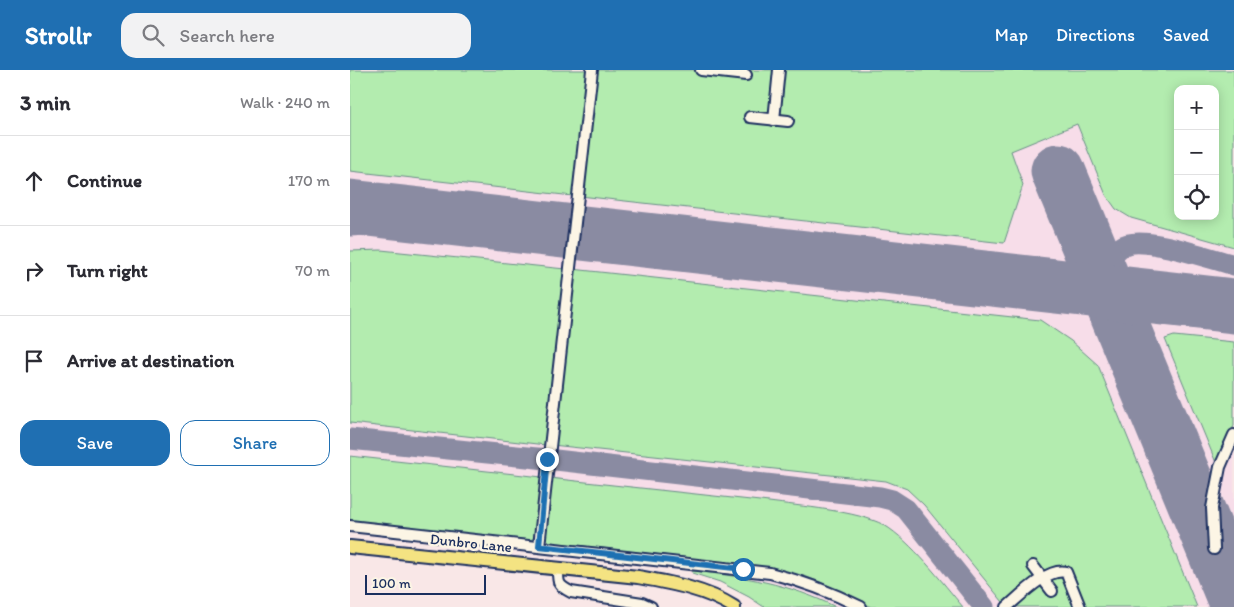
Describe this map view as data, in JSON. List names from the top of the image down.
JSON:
{
  "streets": {
    "main road": ["Dunbro Lane"]
  },
  "scale_bar": "100 m",
  "page": {
    "header": "Strollr",
    "search": "Search here",
    "nav": ["Map", "Directions", "Saved"],
    "heading": ["3 min", "Walk · 240 m"],
    "map_buttons": ["+", "−"],
    "list": [
      ["Continue", "170 m"],
      ["Turn right", "70 m"],
      "Arrive at destination"
    ],
    "buttons": ["Save", "Share"],
    "scale": "100 m"
  }
}
